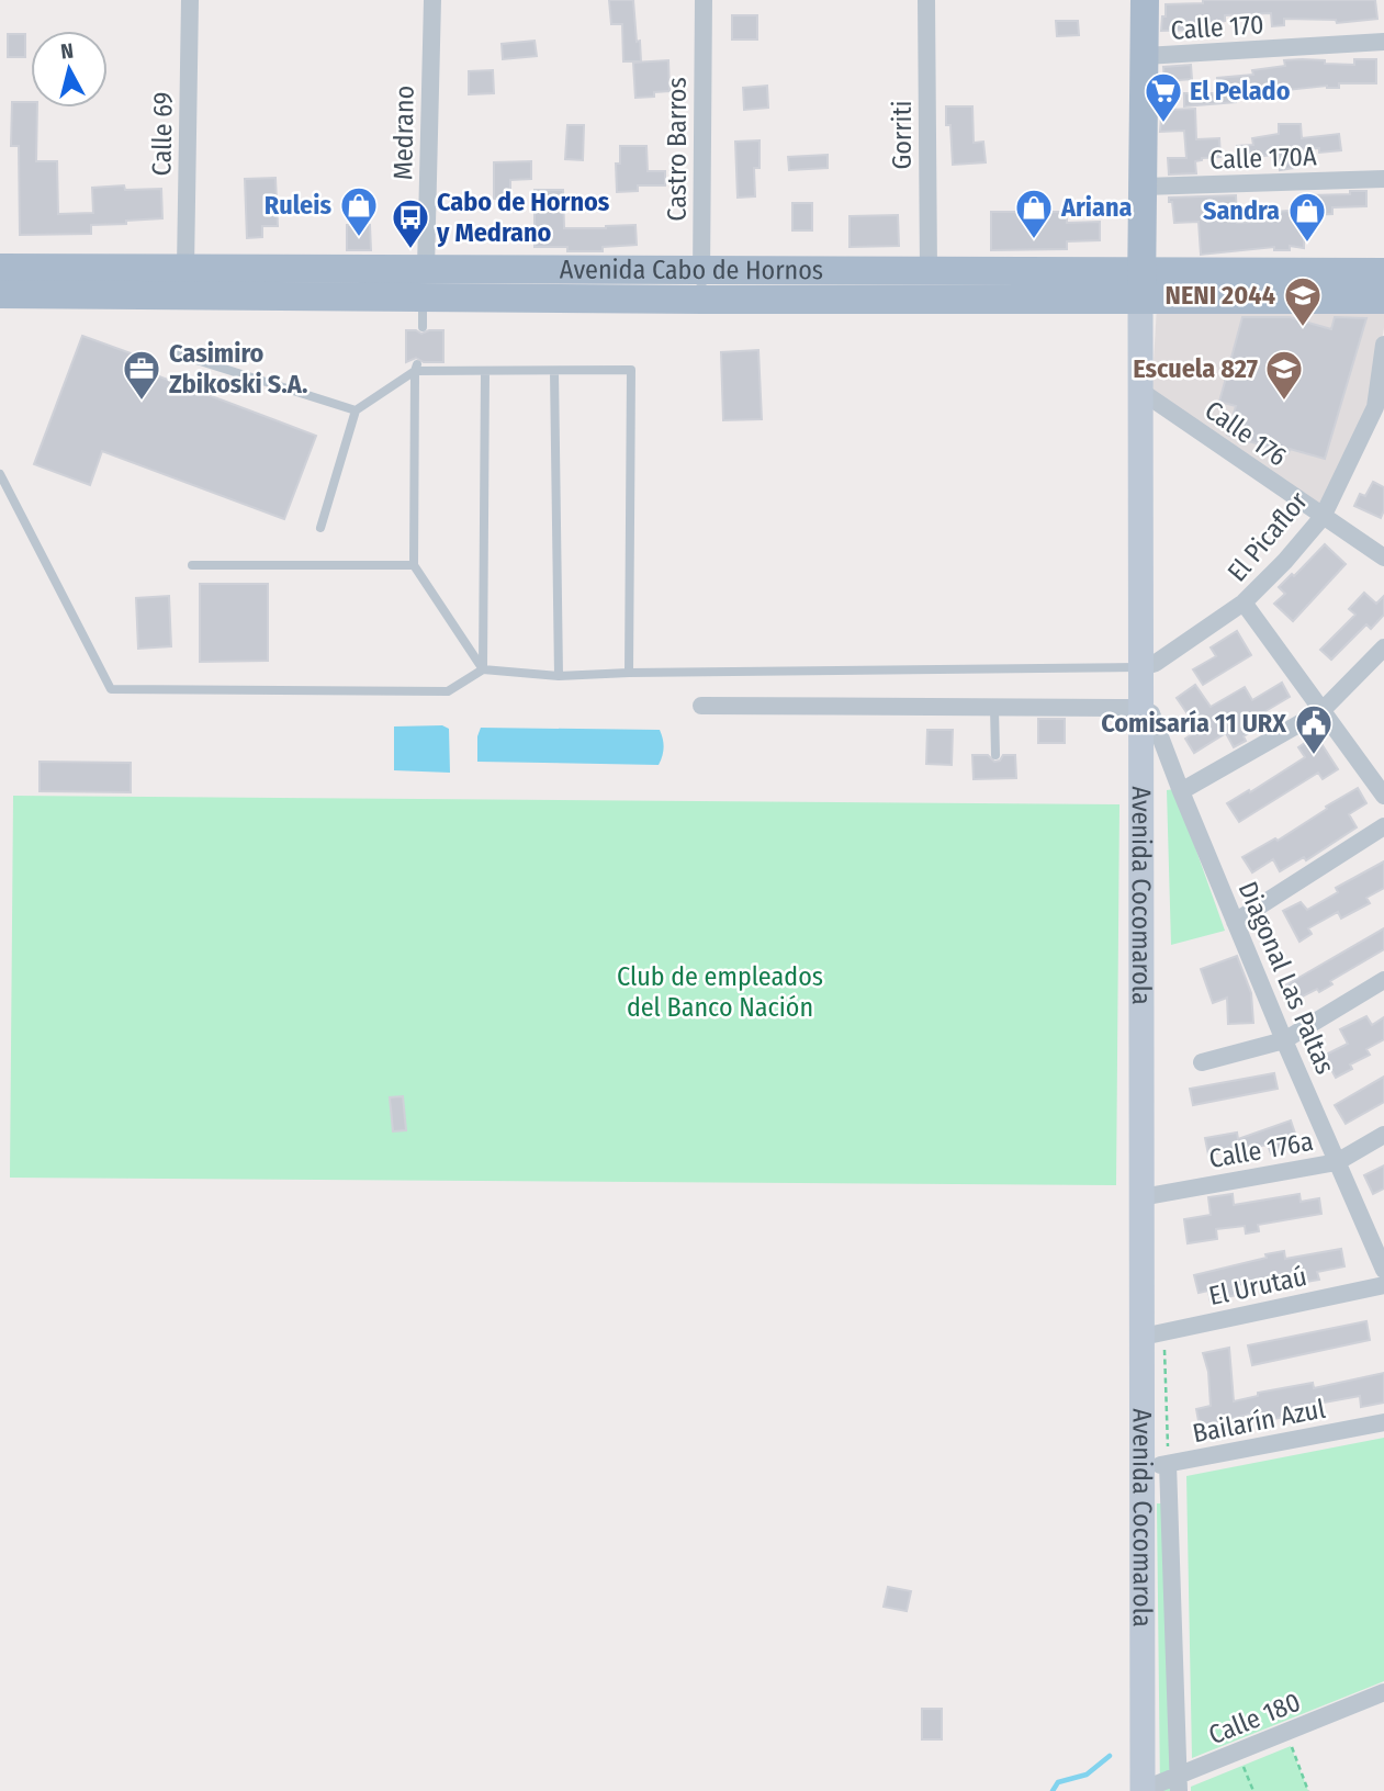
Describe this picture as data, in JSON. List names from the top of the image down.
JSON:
{
  "streets": {
    "main road": ["Avenida Cabo de Hornos", "Avenida Cocomarola"],
    "street": [
      "Calle 170",
      "Medrano",
      "Calle 69",
      "Gorriti",
      "Castro Barros",
      "Calle 170A",
      "Calle 176",
      "El Picaflor",
      "Diagonal Las Paltas",
      "Calle 176a",
      "El Urutaú",
      "Bailarín Azul",
      "Calle 180"
    ]
  },
  "crossings": [
    ["Calle 170", "Avenida Cocomarola"],
    ["Medrano", "Avenida Cabo de Hornos"],
    ["Calle 69", "Avenida Cabo de Hornos"],
    ["Gorriti", "Avenida Cabo de Hornos"],
    ["Castro Barros", "Avenida Cabo de Hornos"],
    ["Calle 170A", "Avenida Cocomarola"],
    ["Avenida Cabo de Hornos", "Avenida Cocomarola"],
    ["Calle 176", "El Picaflor"],
    ["Calle 176", "Avenida Cocomarola"],
    ["El Picaflor", "Avenida Cocomarola"],
    ["Avenida Cocomarola", "Diagonal Las Paltas"],
    ["Avenida Cocomarola", "Calle 176a"],
    ["Avenida Cocomarola", "El Urutaú"],
    ["Avenida Cocomarola", "Bailarín Azul"],
    ["Avenida Cocomarola", "Calle 180"],
    ["Diagonal Las Paltas", "Calle 176a"]
  ],
  "parks": ["Club de empleados del Banco Nación"],
  "places": {
    "supermarket": ["El Pelado"],
    "shop": ["Ruleis", "Ariana", "Sandra"],
    "bus stop": ["Cabo de Hornos y Medrano"],
    "school or university": ["NENI 2044", "Escuela 827"],
    "office": ["Casimiro Zbikoski S.A."],
    "public building": ["Comisaría 11 URX"]
  },
  "north": "top"
}
